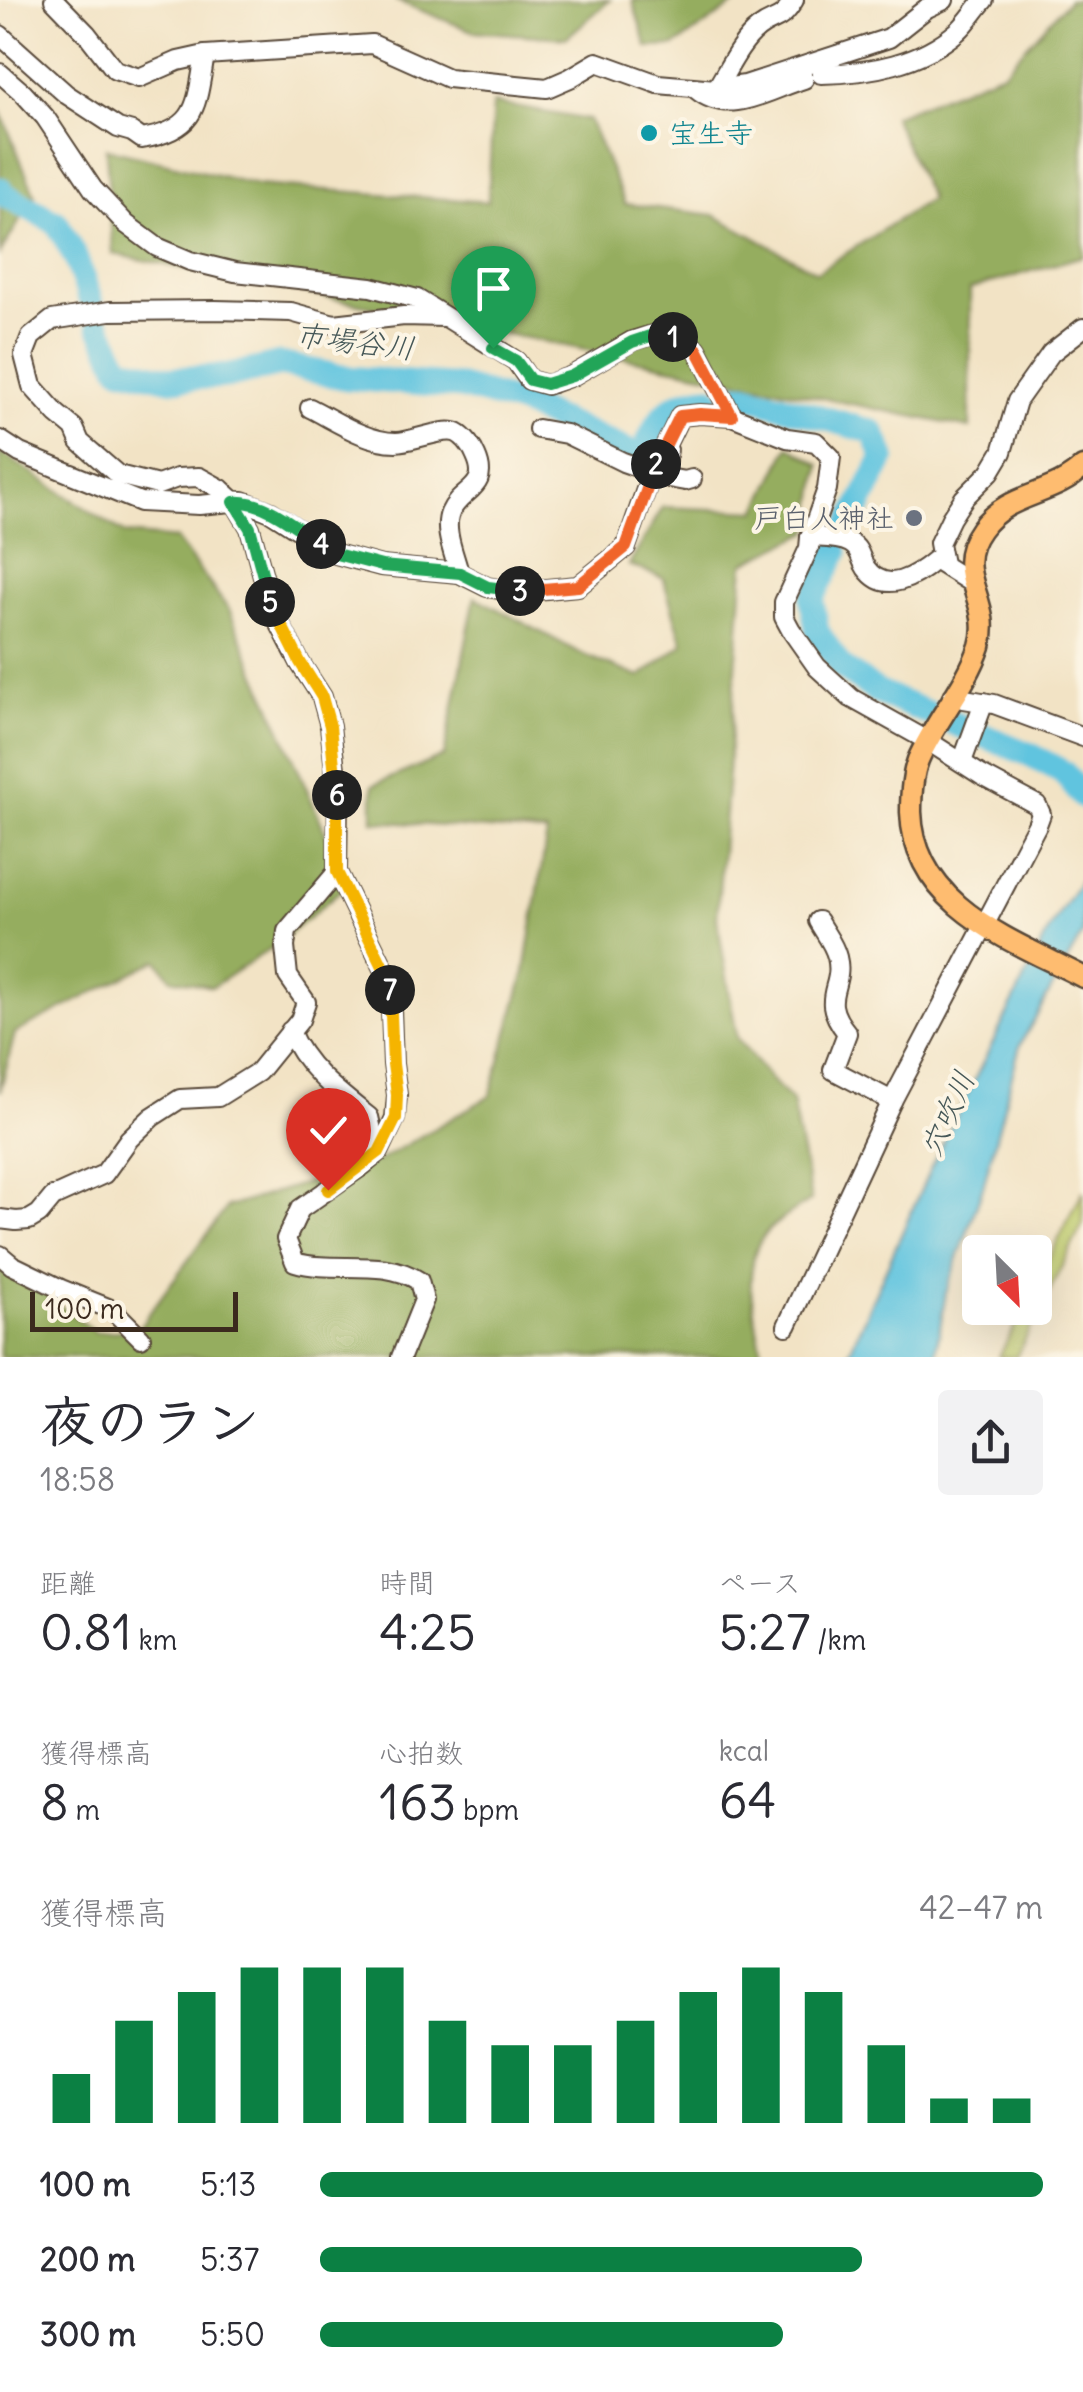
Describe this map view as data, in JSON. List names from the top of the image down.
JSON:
{
  "water": ["市場谷川", "穴吹川"],
  "places": ["宝生寺", "戸白人神社"],
  "scale_bar": "100 m",
  "north": "bottom right",
  "page": {
    "pins": [
      "1",
      "2",
      "4",
      "3",
      "5",
      "6",
      "7"
    ],
    "scale": "100 m",
    "heading": ["夜のラン", "18:58"],
    "stats": [
      ["距離", "0.81 km"],
      ["時間", "4:25"],
      ["ペース", "5:27 /km"],
      ["獲得標高", "8 m"],
      ["心拍数", "163 bpm"],
      ["kcal", "64"]
    ],
    "chart": ["獲得標高", "42–47 m"],
    "list": [
      {
        "name": "100 m",
        "note": "5:13"
      },
      {
        "name": "200 m",
        "note": "5:37"
      },
      {
        "name": "300 m",
        "note": "5:50"
      }
    ]
  }
}
